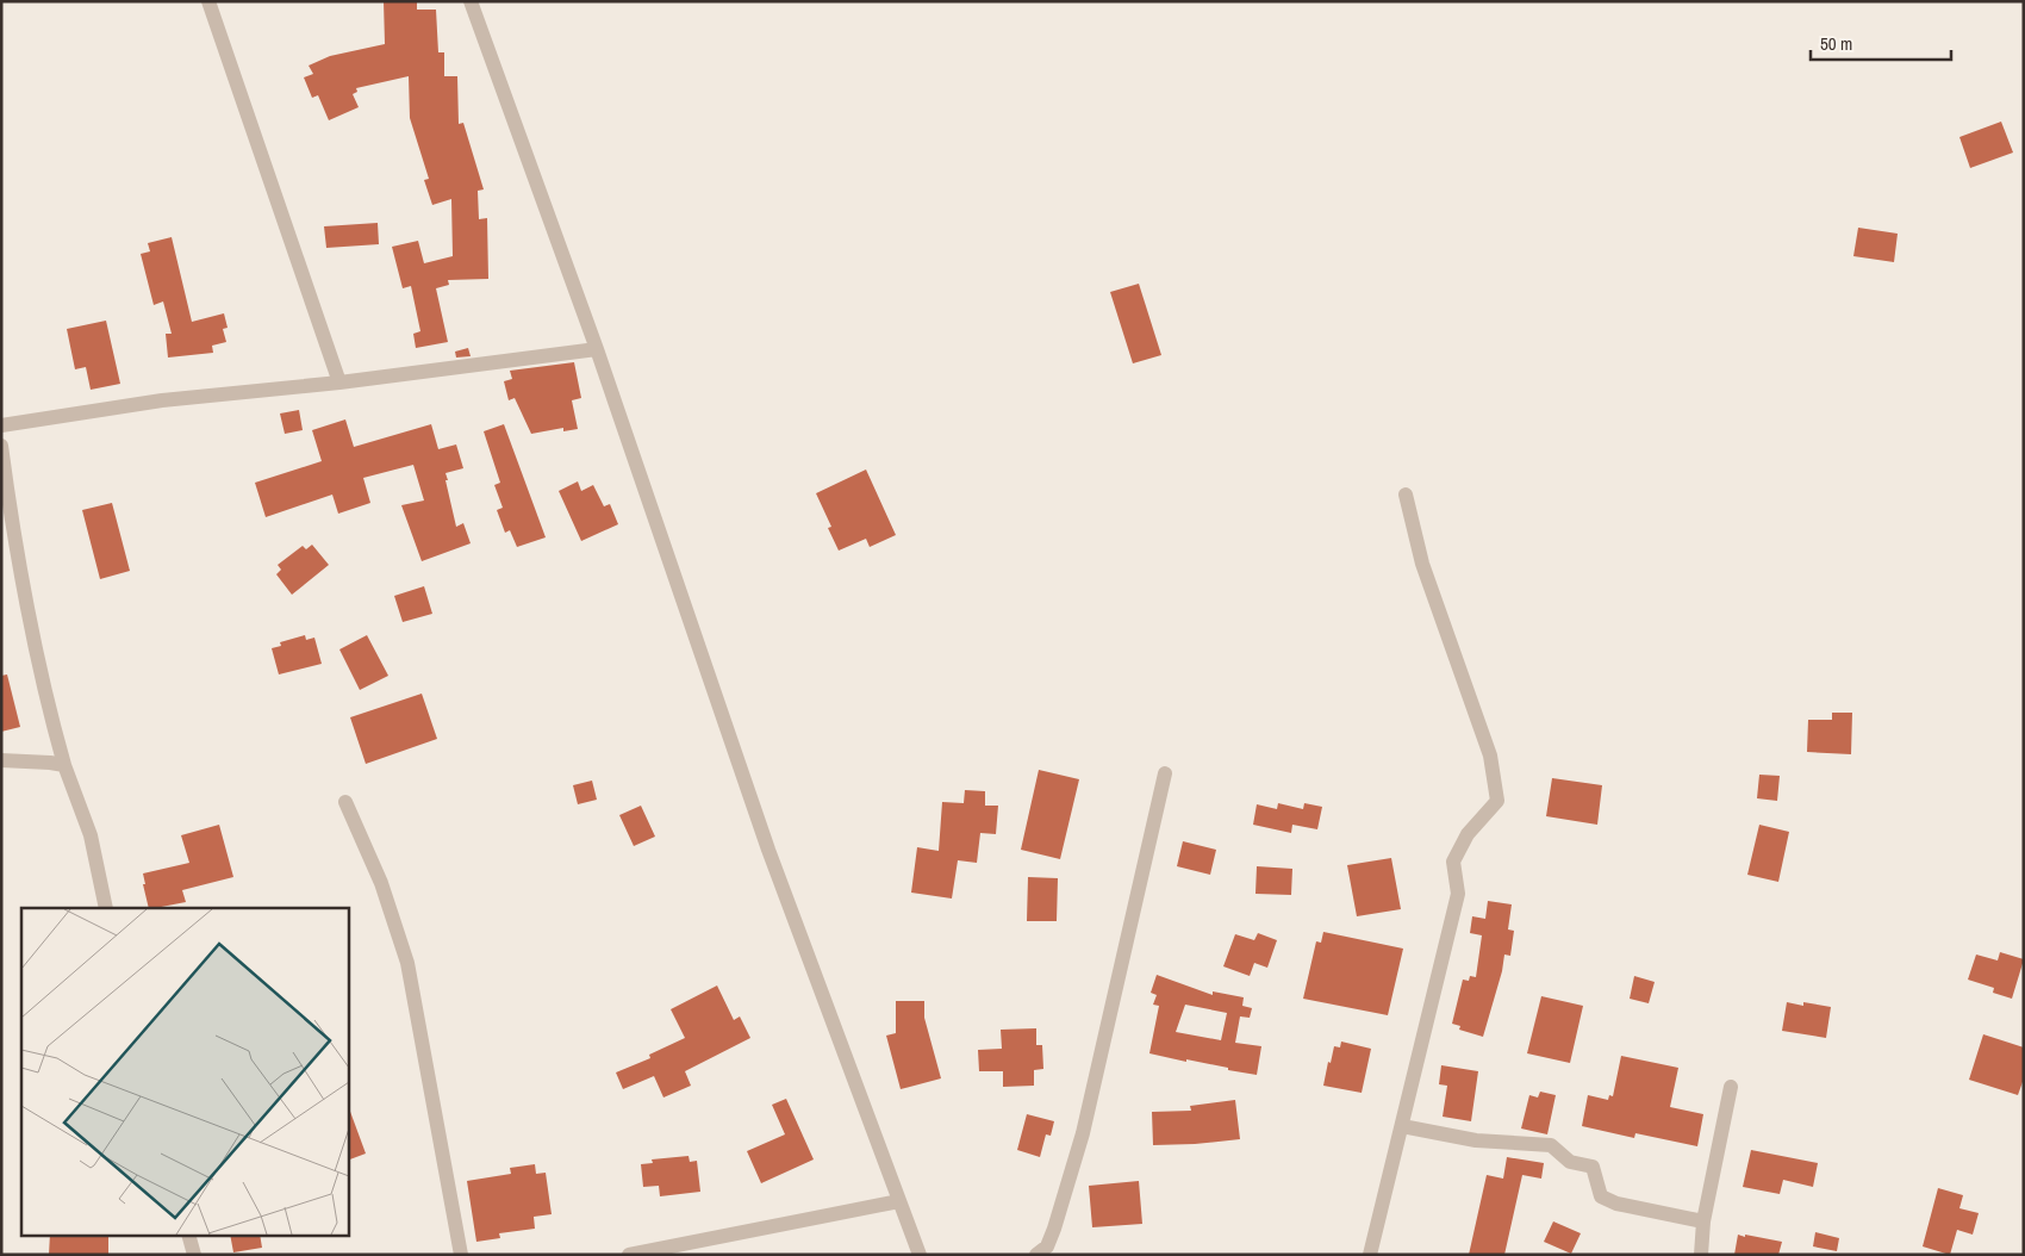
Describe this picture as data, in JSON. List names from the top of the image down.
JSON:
{
  "scale_bar": "50 m"
}
